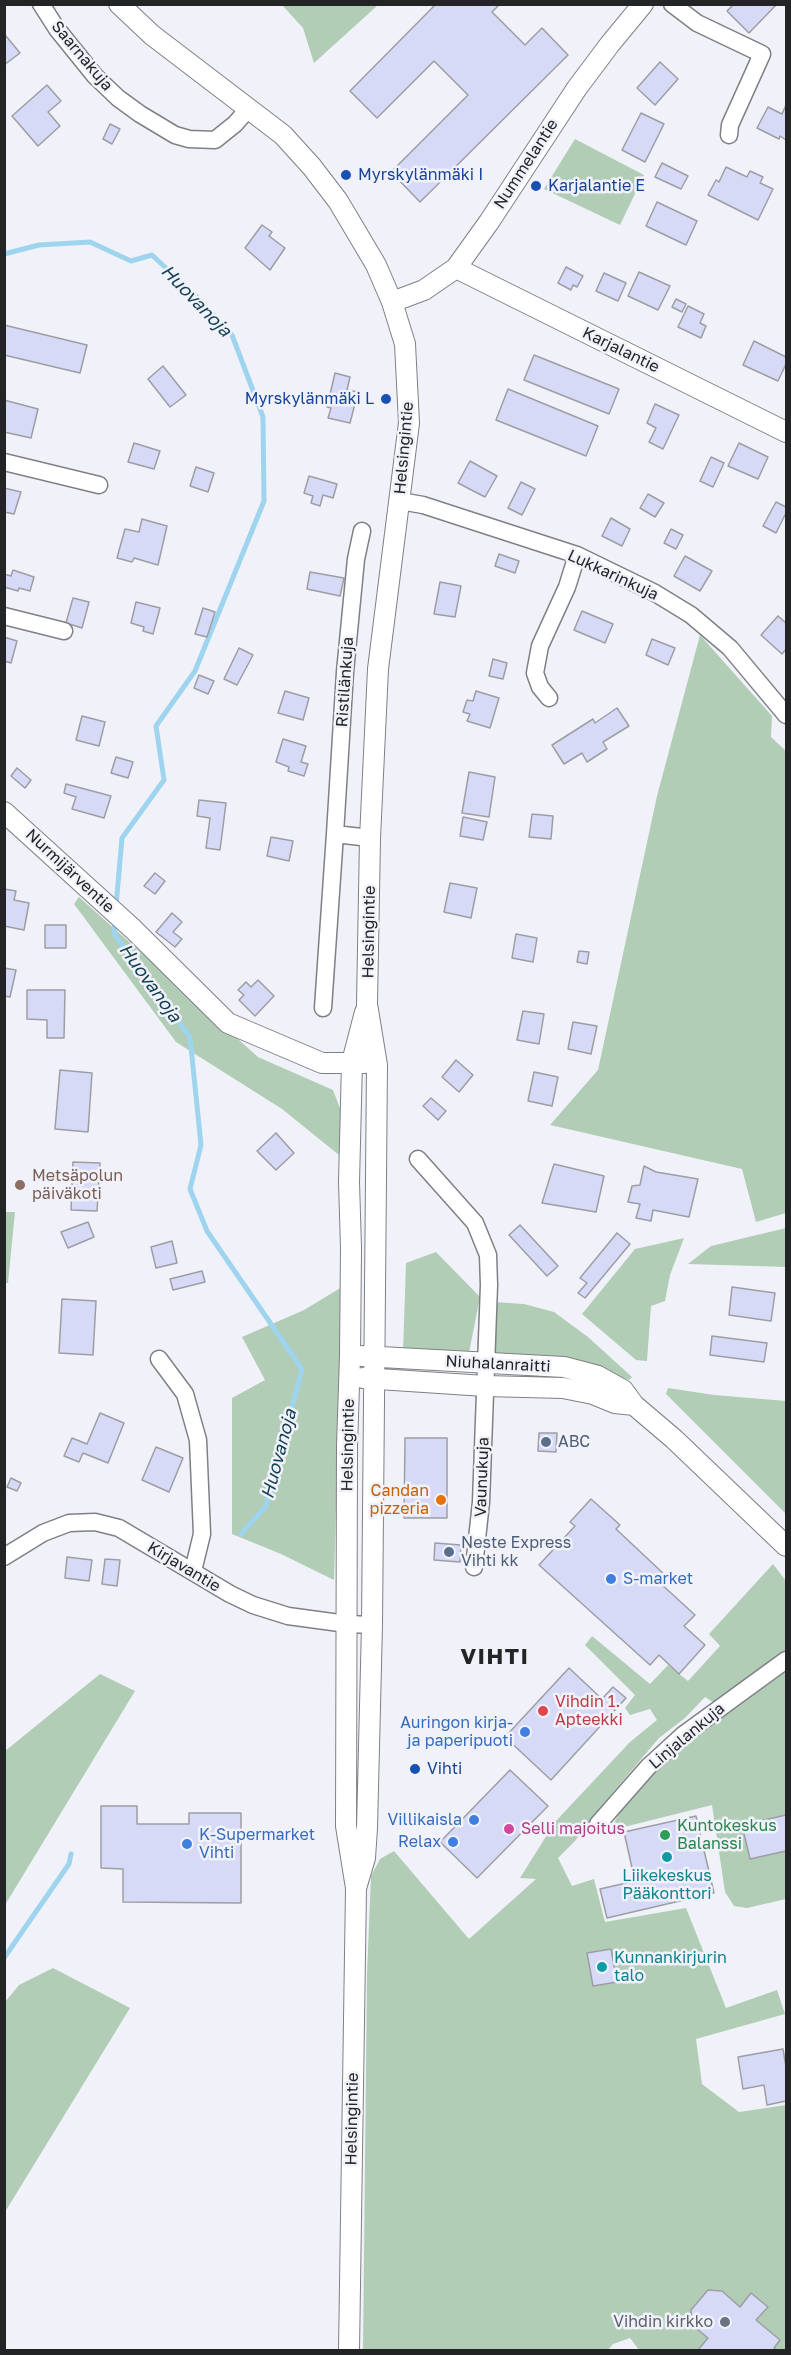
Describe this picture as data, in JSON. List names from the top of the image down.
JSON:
{
  "streets": {
    "street": [
      "Saarnakuja",
      "Nummelantie",
      "Karjalantie",
      "Helsingintie",
      "Lukkarinkuja",
      "Ristilänkuja",
      "Nurmijärventie",
      "Niuhalanraitti",
      "Vaunukuja",
      "Kirjavantie",
      "Linjalankuja"
    ]
  },
  "crossings": [
    ["Saarnakuja", "Helsingintie"],
    ["Nummelantie", "Karjalantie"],
    ["Nummelantie", "Helsingintie"],
    ["Helsingintie", "Lukkarinkuja"],
    ["Helsingintie", "Nurmijärventie"],
    ["Helsingintie", "Niuhalanraitti"],
    ["Helsingintie", "Kirjavantie"],
    ["Niuhalanraitti", "Vaunukuja"]
  ],
  "districts": ["VIHTI"],
  "water": ["Huovanoja"],
  "places": [
    "Myrskylänmäki I",
    "Karjalantie E",
    "Myrskylänmäki L",
    "Metsäpolun päiväkoti",
    "ABC",
    "Candan pizzeria",
    "Neste Express Vihti kk",
    "S-market",
    "Vihdin 1. Apteekki",
    "Auringon kirja- ja paperipuoti",
    "Vihti",
    "Villikaisla",
    "Selli majoitus",
    "Kuntokeskus Balanssi",
    "Relax",
    "K-Supermarket Vihti",
    "Liikekeskus Pääkonttori",
    "Kunnankirjurin talo",
    "Vihdin kirkko"
  ]
}
